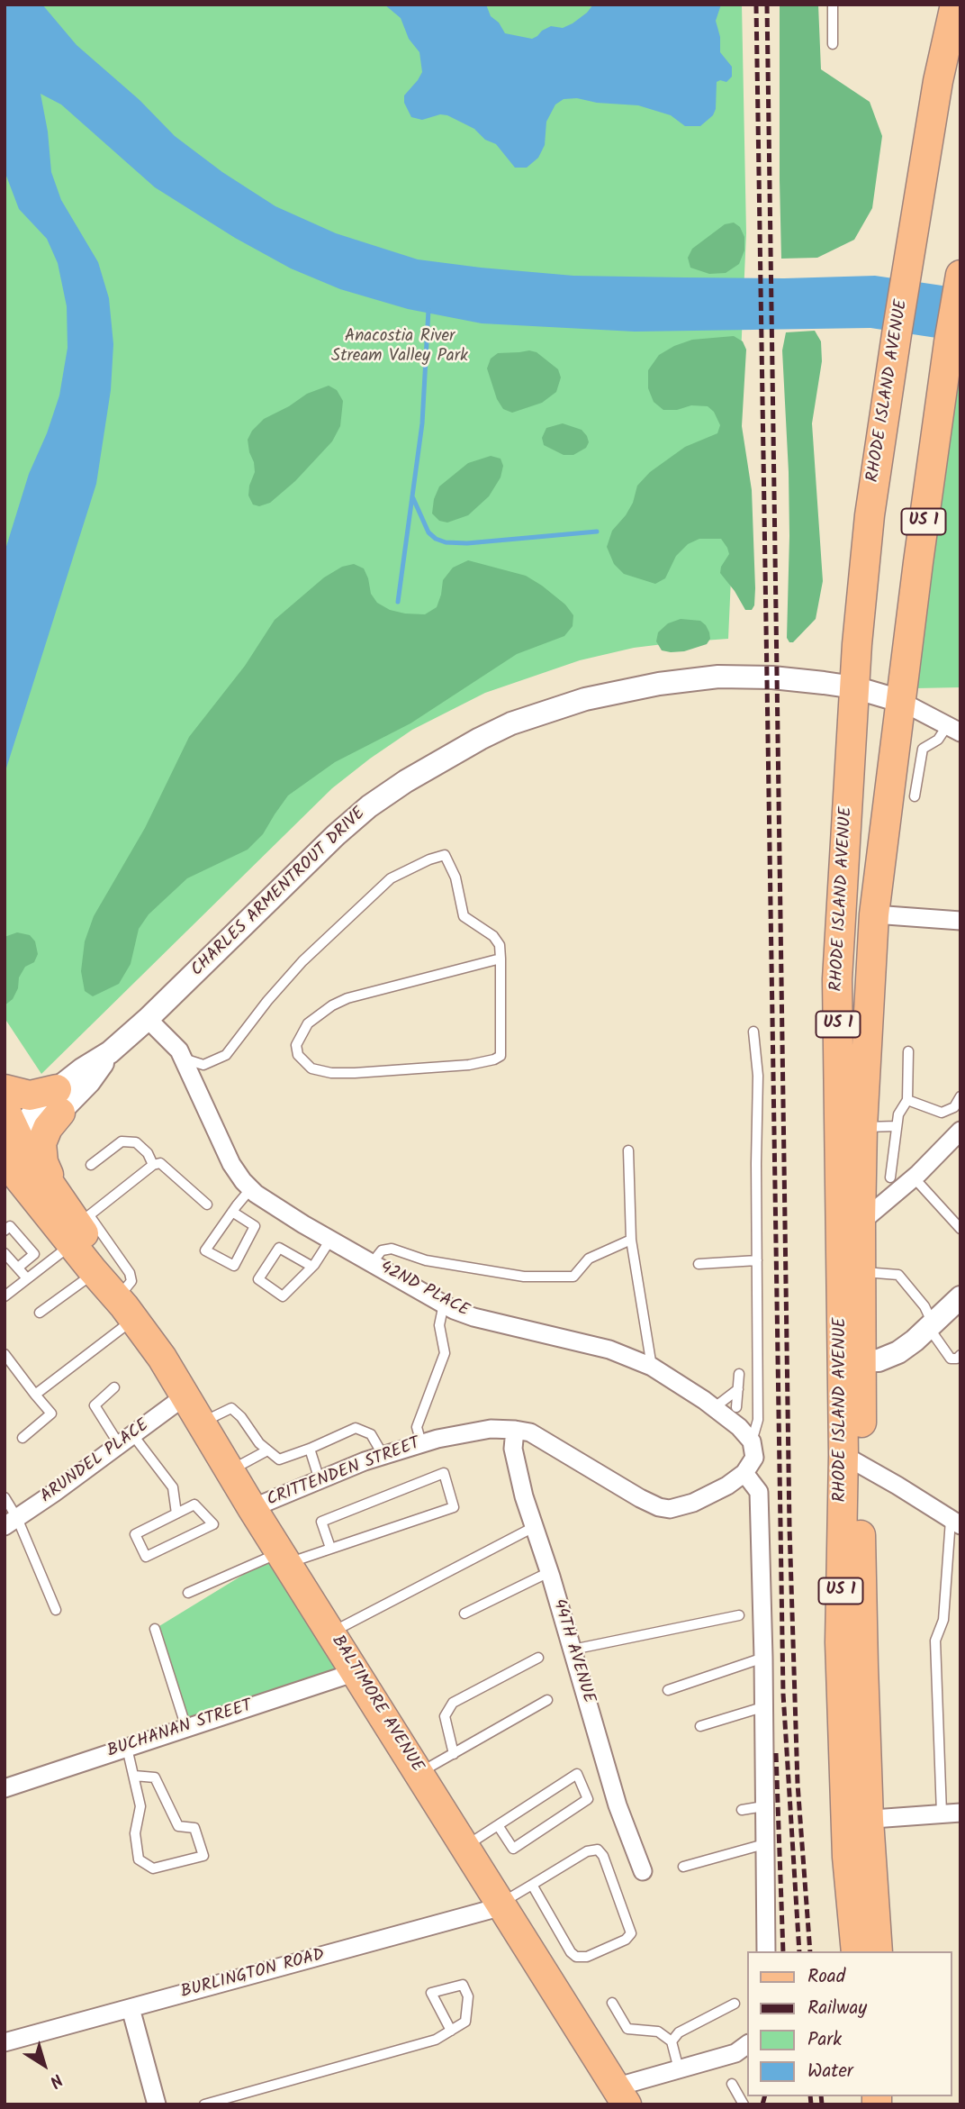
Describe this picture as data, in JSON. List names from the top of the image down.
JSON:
{
  "streets": {
    "main road": ["RHODE ISLAND AVENUE", "US 1", "BALTIMORE AVENUE"],
    "street": [
      "CHARLES ARMENTROUT DRIVE",
      "42ND PLACE",
      "ARUNDEL PLACE",
      "CRITTENDEN STREET",
      "44TH AVENUE",
      "BUCHANAN STREET",
      "BURLINGTON ROAD"
    ]
  },
  "crossings": [
    ["RHODE ISLAND AVENUE", "CHARLES ARMENTROUT DRIVE"],
    ["CHARLES ARMENTROUT DRIVE", "42ND PLACE"],
    ["CHARLES ARMENTROUT DRIVE", "BALTIMORE AVENUE"],
    ["ARUNDEL PLACE", "BALTIMORE AVENUE"],
    ["CRITTENDEN STREET", "44TH AVENUE"],
    ["CRITTENDEN STREET", "BALTIMORE AVENUE"],
    ["BALTIMORE AVENUE", "BUCHANAN STREET"],
    ["BALTIMORE AVENUE", "BURLINGTON ROAD"]
  ],
  "parks": ["Anacostia River Stream Valley Park"],
  "legend": [
    "Road",
    "Railway",
    "Park",
    "Water"
  ],
  "north": "bottom right"
}
